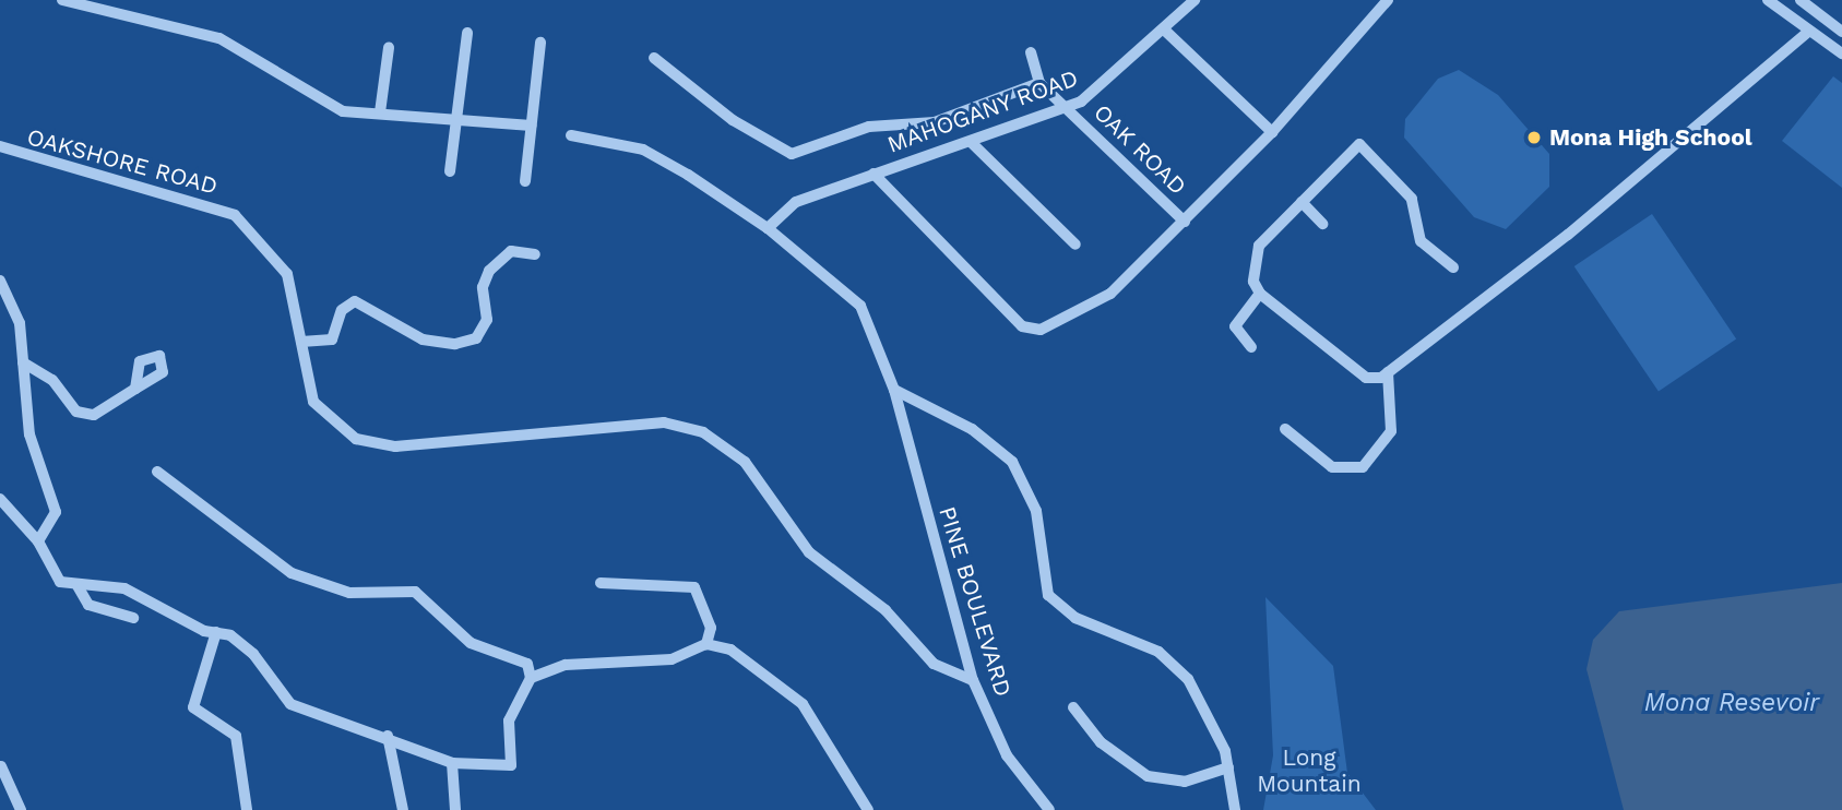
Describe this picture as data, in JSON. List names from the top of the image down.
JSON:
{
  "streets": {
    "street": [
      "MAHOGANY ROAD",
      "OAK ROAD",
      "OAKSHORE ROAD",
      "PINE BOULEVARD"
    ]
  },
  "crossings": [
    ["MAHOGANY ROAD", "OAK ROAD"],
    ["MAHOGANY ROAD", "PINE BOULEVARD"],
    ["OAKSHORE ROAD", "PINE BOULEVARD"]
  ],
  "water": ["Mona Resevoir"],
  "parks": ["Long Mountain"],
  "places": ["Mona High School"]
}
